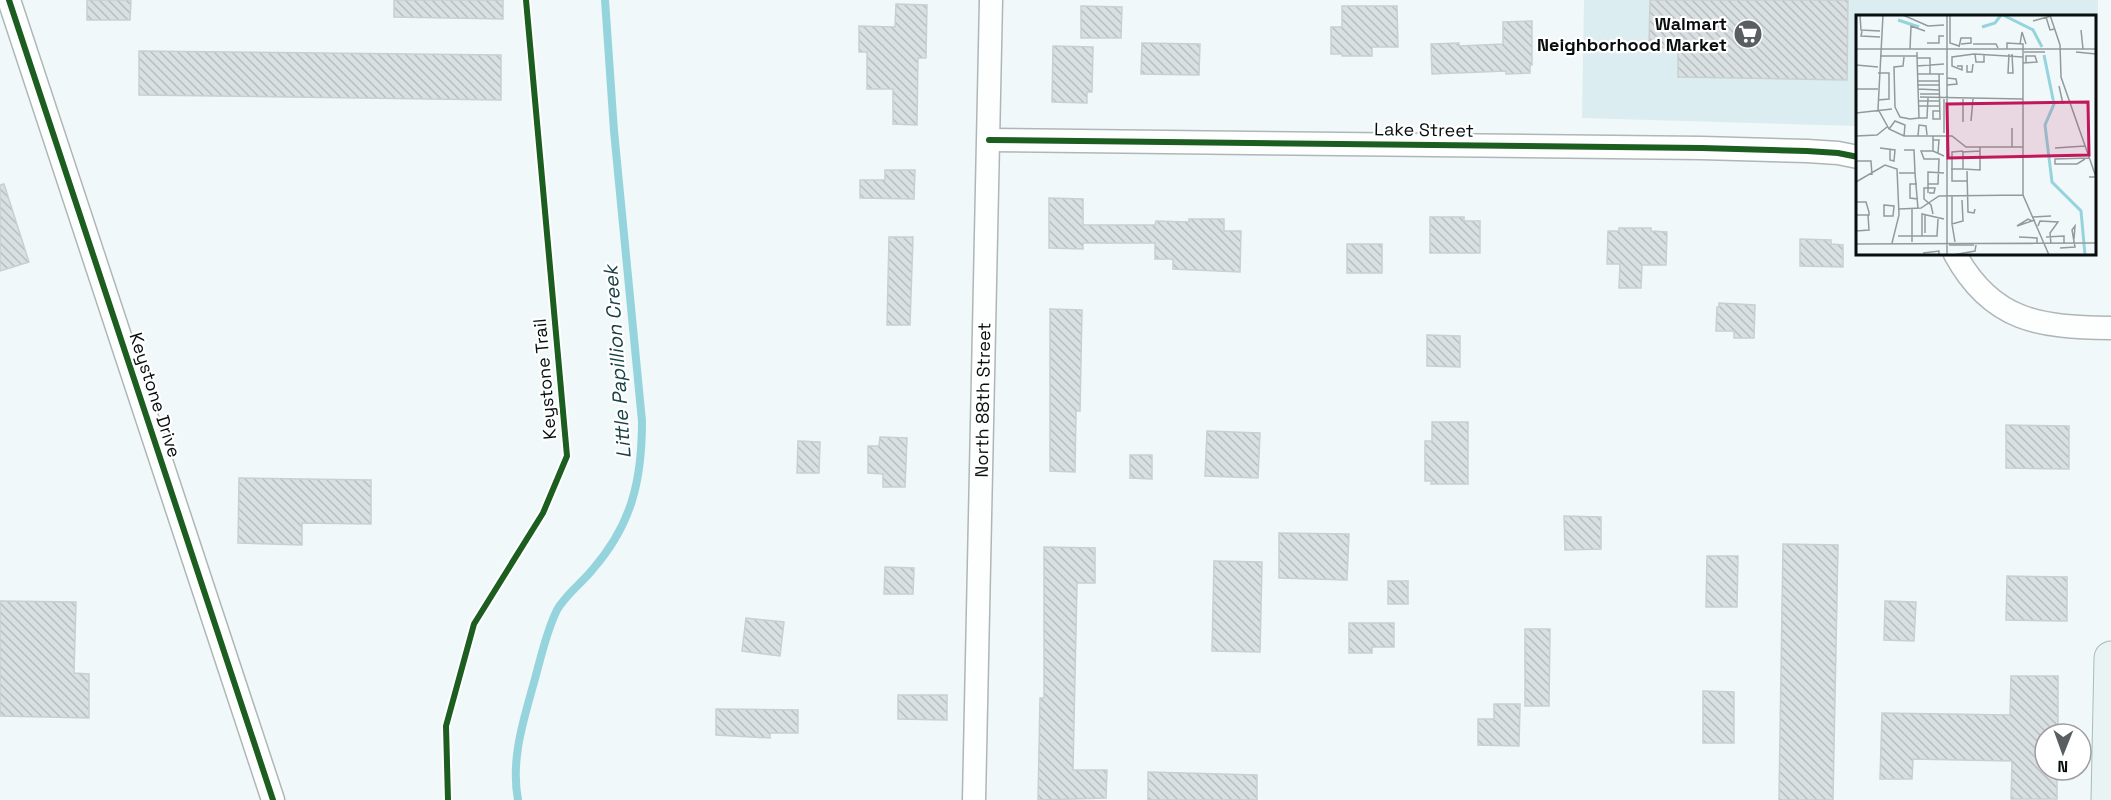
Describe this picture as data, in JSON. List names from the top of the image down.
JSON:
{
  "streets": {
    "street": ["Lake Street", "Keystone Drive", "North 88th Street"],
    "cycle path": ["Keystone Trail"]
  },
  "crossings": [
    ["Lake Street", "North 88th Street"]
  ],
  "water": ["Little Papillion Creek"],
  "places": {
    "supermarket": ["Walmart Neighborhood Market"]
  },
  "north": "bottom"
}
